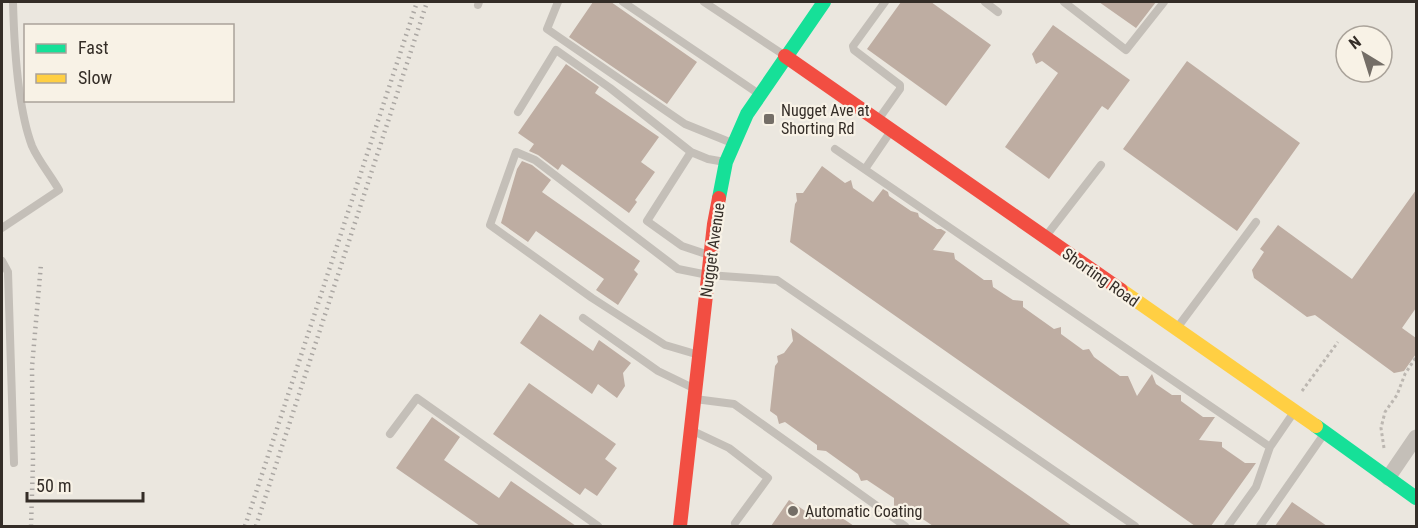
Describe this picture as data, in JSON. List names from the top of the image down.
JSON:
{
  "streets": {
    "street": ["Nugget Avenue", "Shorting Road"]
  },
  "crossings": [
    ["Nugget Avenue", "Shorting Road"]
  ],
  "places": {
    "transit": ["Nugget Ave at Shorting Rd"],
    "other": ["Automatic Coating"]
  },
  "legend": ["Fast", "Slow"],
  "scale_bar": "50 m",
  "north": "top left"
}
